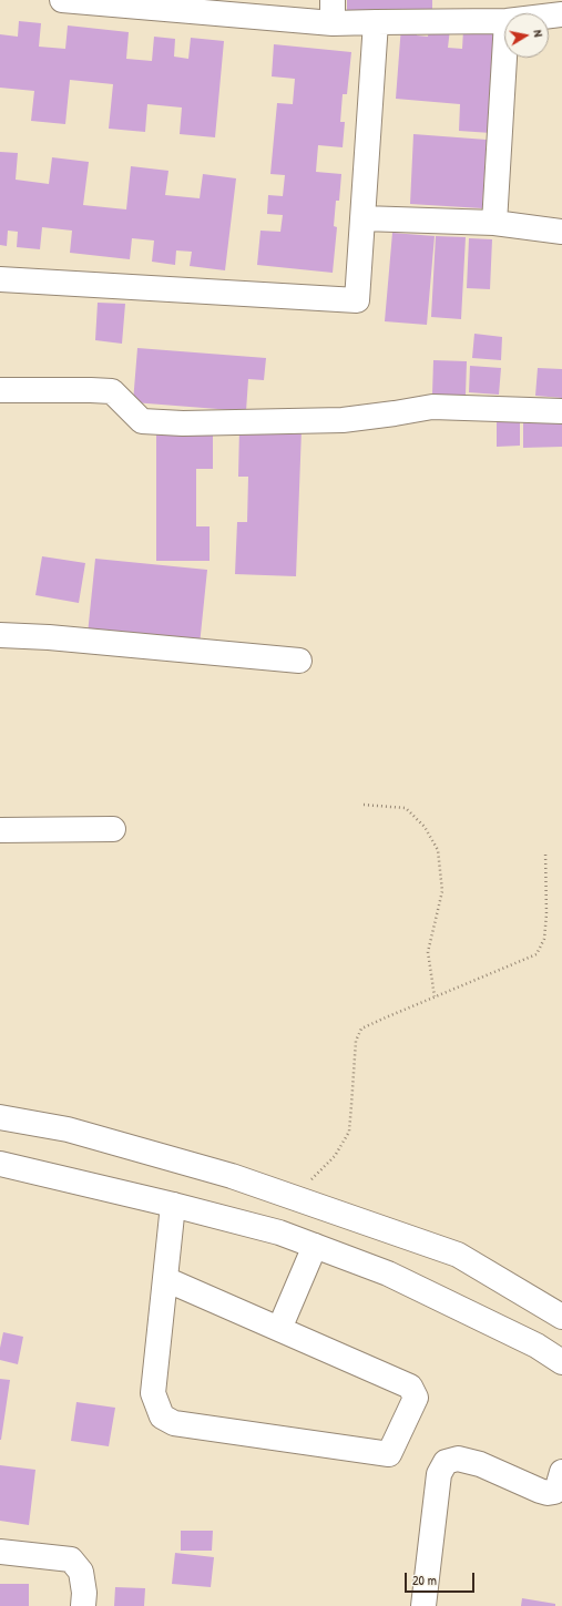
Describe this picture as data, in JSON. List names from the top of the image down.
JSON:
{
  "scale_bar": "20 m",
  "north": "right"
}
